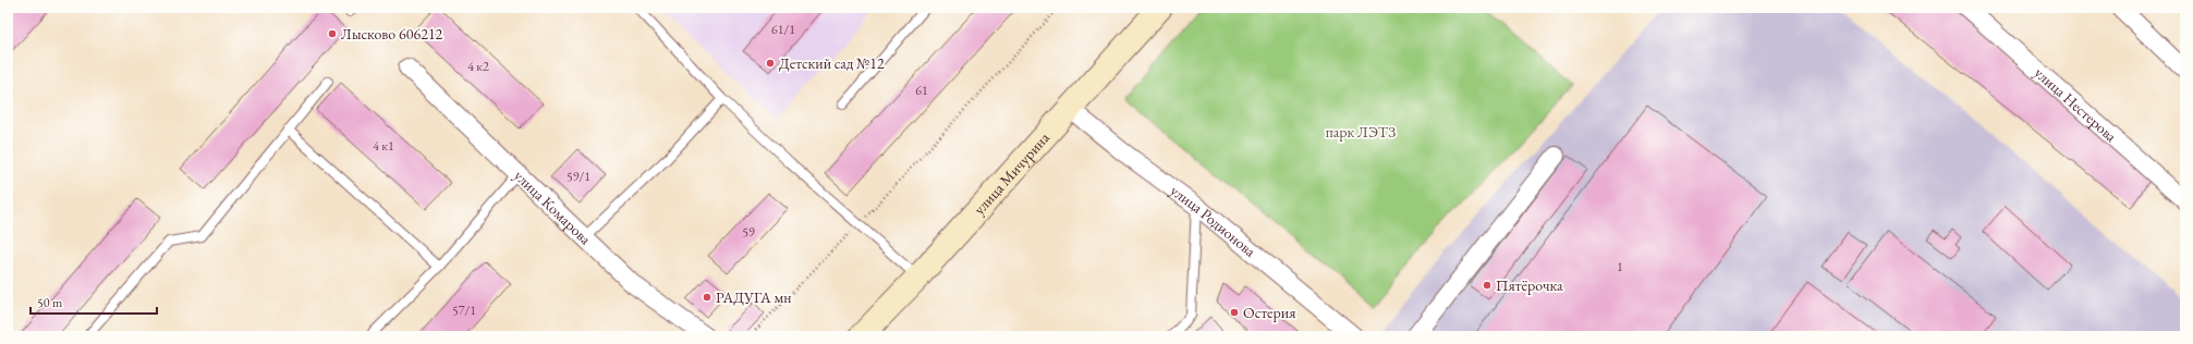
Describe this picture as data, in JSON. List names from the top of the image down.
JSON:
{
  "streets": {
    "main road": ["улица Мичурина"],
    "street": ["улица Нестерова", "улица Комарова", "улица Родионова"]
  },
  "crossings": [
    ["улица Мичурина", "улица Родионова"]
  ],
  "parks": ["парк ЛЭТЗ"],
  "places": [
    "Лысково 606212",
    "Детский сад №12",
    "Пятёрочка",
    "РАДУГА мн",
    "Остерия"
  ],
  "house_numbers": [
    "61/1",
    "4 к2",
    "61",
    "4 к1",
    "59/1",
    "59",
    "1",
    "57/1"
  ],
  "scale_bar": "50 m"
}
